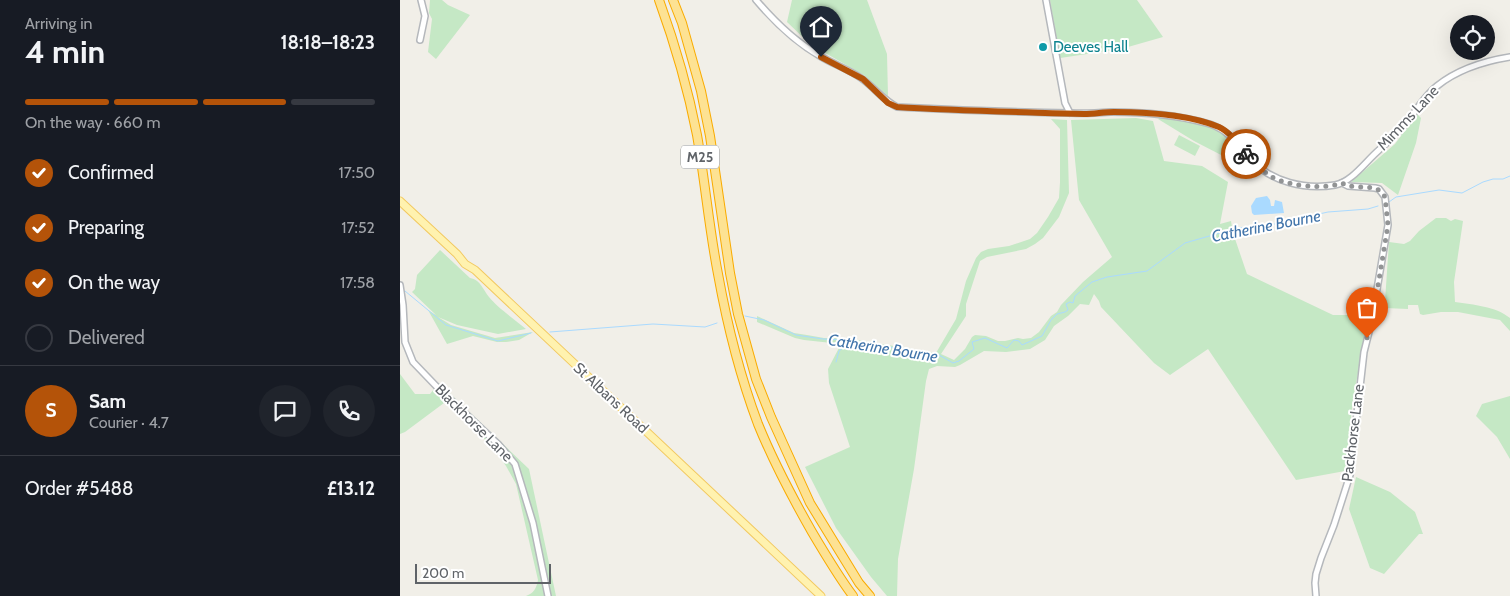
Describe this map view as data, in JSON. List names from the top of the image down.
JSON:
{
  "streets": {
    "highway": ["M25"],
    "main road": ["St Albans Road"],
    "street": ["Mimms Lane", "Blackhorse Lane", "Packhorse Lane"]
  },
  "crossings": [
    ["Mimms Lane", "Packhorse Lane"]
  ],
  "water": ["Catherine Bourne"],
  "places": ["Deeves Hall"],
  "scale_bar": "200 m",
  "page": {
    "heading": ["4 min", "Arriving in", "18:18–18:23"],
    "panel": [
      "Sam",
      "Courier · 4.7",
      "Order #5488",
      "£13.12"
    ],
    "bar": "On the way · 660 m",
    "list": [
      ["Confirmed", "17:50"],
      ["Preparing", "17:52"],
      ["On the way", "17:58"],
      "Delivered"
    ],
    "round": "S",
    "scale": "200 m"
  }
}
